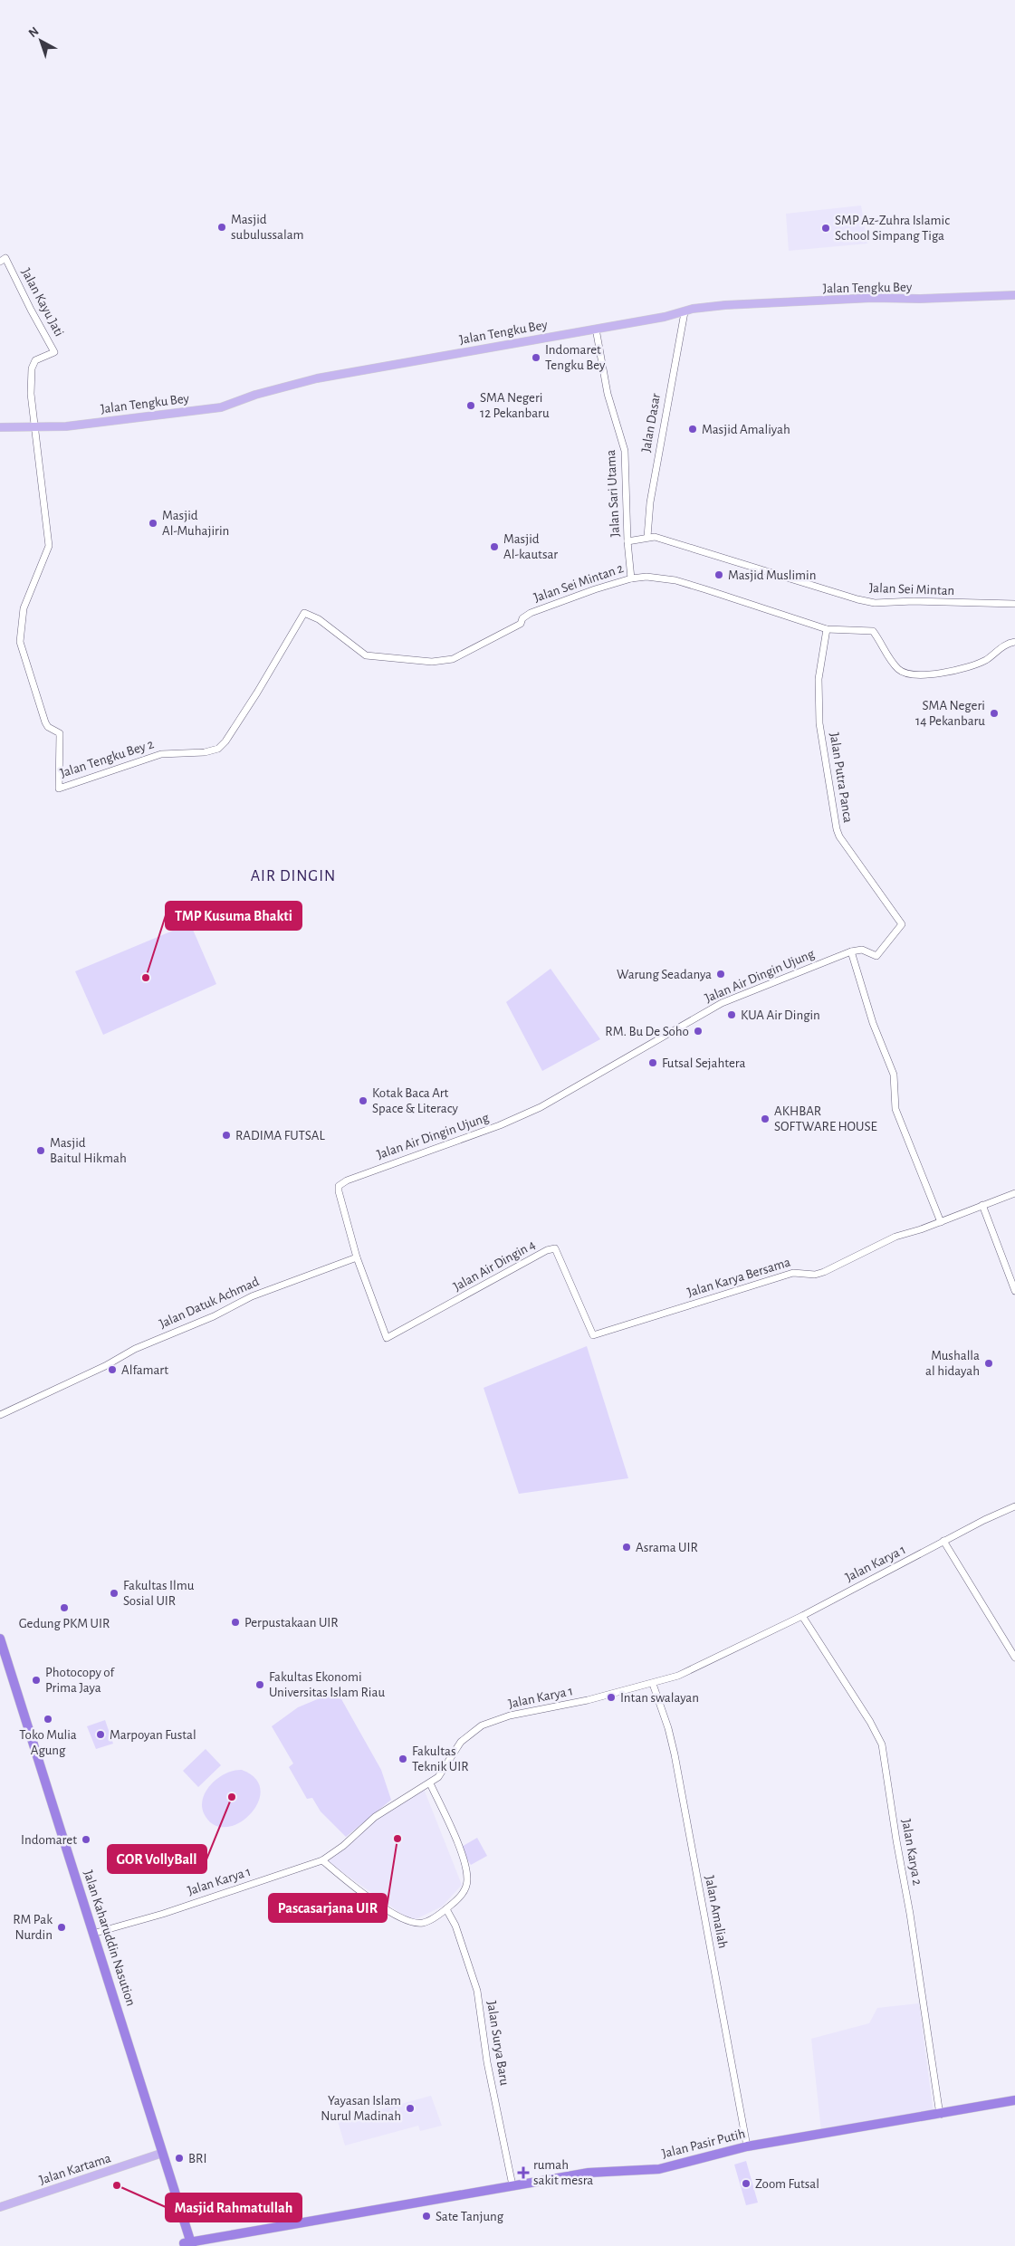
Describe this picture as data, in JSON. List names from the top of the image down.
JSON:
{
  "streets": {
    "highway": ["Jalan Kaharuddin Nasution", "Jalan Pasir Putih"],
    "main road": ["Jalan Tengku Bey", "Jalan Kartama"],
    "street": [
      "Jalan Kayu Jati",
      "Jalan Dasar",
      "Jalan Sari Utama",
      "Jalan Sei Mintan 2",
      "Jalan Sei Mintan",
      "Jalan Tengku Bey 2",
      "Jalan Putra Panca",
      "Jalan Air Dingin Ujung",
      "Jalan Air Dingin 4",
      "Jalan Karya Bersama",
      "Jalan Datuk Achmad",
      "Jalan Karya 1",
      "Jalan Karya 2",
      "Jalan Amaliah",
      "Jalan Surya Baru"
    ]
  },
  "crossings": [
    ["Jalan Tengku Bey", "Jalan Kayu Jati"],
    ["Jalan Tengku Bey", "Jalan Dasar"],
    ["Jalan Tengku Bey", "Jalan Sari Utama"],
    ["Jalan Tengku Bey", "Jalan Tengku Bey 2"],
    ["Jalan Kayu Jati", "Jalan Tengku Bey 2"],
    ["Jalan Dasar", "Jalan Sei Mintan"],
    ["Jalan Sari Utama", "Jalan Sei Mintan 2"],
    ["Jalan Sari Utama", "Jalan Sei Mintan"],
    ["Jalan Sei Mintan 2", "Jalan Tengku Bey 2"],
    ["Jalan Sei Mintan 2", "Jalan Putra Panca"],
    ["Jalan Putra Panca", "Jalan Air Dingin Ujung"],
    ["Jalan Air Dingin Ujung", "Jalan Air Dingin 4"],
    ["Jalan Air Dingin Ujung", "Jalan Datuk Achmad"],
    ["Jalan Air Dingin 4", "Jalan Karya Bersama"],
    ["Jalan Air Dingin 4", "Jalan Datuk Achmad"],
    ["Jalan Karya 1", "Jalan Karya 2"],
    ["Jalan Karya 1", "Jalan Amaliah"],
    ["Jalan Karya 1", "Jalan Kaharuddin Nasution"],
    ["Jalan Karya 2", "Jalan Pasir Putih"],
    ["Jalan Amaliah", "Jalan Pasir Putih"],
    ["Jalan Kaharuddin Nasution", "Jalan Pasir Putih"],
    ["Jalan Kaharuddin Nasution", "Jalan Kartama"],
    ["Jalan Surya Baru", "Jalan Pasir Putih"]
  ],
  "districts": ["AIR DINGIN"],
  "places": {
    "other": [
      "Masjid subulussalam",
      "SMP Az-Zuhra Islamic School Simpang Tiga",
      "Indomaret Tengku Bey",
      "SMA Negeri 12 Pekanbaru",
      "Masjid Amaliyah",
      "Masjid Al-Muhajirin",
      "Masjid Al-kautsar",
      "Masjid Muslimin",
      "SMA Negeri 14 Pekanbaru",
      "Warung Seadanya",
      "TMP Kusuma Bhakti",
      "KUA Air Dingin",
      "RM. Bu De Soho",
      "Futsal Sejahtera",
      "Kotak Baca Art Space & Literacy",
      "AKHBAR SOFTWARE HOUSE",
      "RADIMA FUTSAL",
      "Masjid Baitul Hikmah",
      "Mushalla al hidayah",
      "Alfamart",
      "Asrama UIR",
      "Fakultas Ilmu Sosial UIR",
      "Gedung PKM UIR",
      "Perpustakaan UIR",
      "Photocopy of Prima Jaya",
      "Fakultas Ekonomi Universitas Islam Riau",
      "Intan swalayan",
      "Toko Mulia Agung",
      "Marpoyan Fustal",
      "Fakultas Teknik UIR",
      "GOR VollyBall",
      "Pascasarjana UIR",
      "Indomaret",
      "RM Pak Nurdin",
      "Yayasan Islam Nurul Madinah",
      "BRI",
      "Zoom Futsal",
      "Masjid Rahmatullah",
      "Sate Tanjung"
    ],
    "health": ["rumah sakit mesra"]
  },
  "north": "top left"
}
